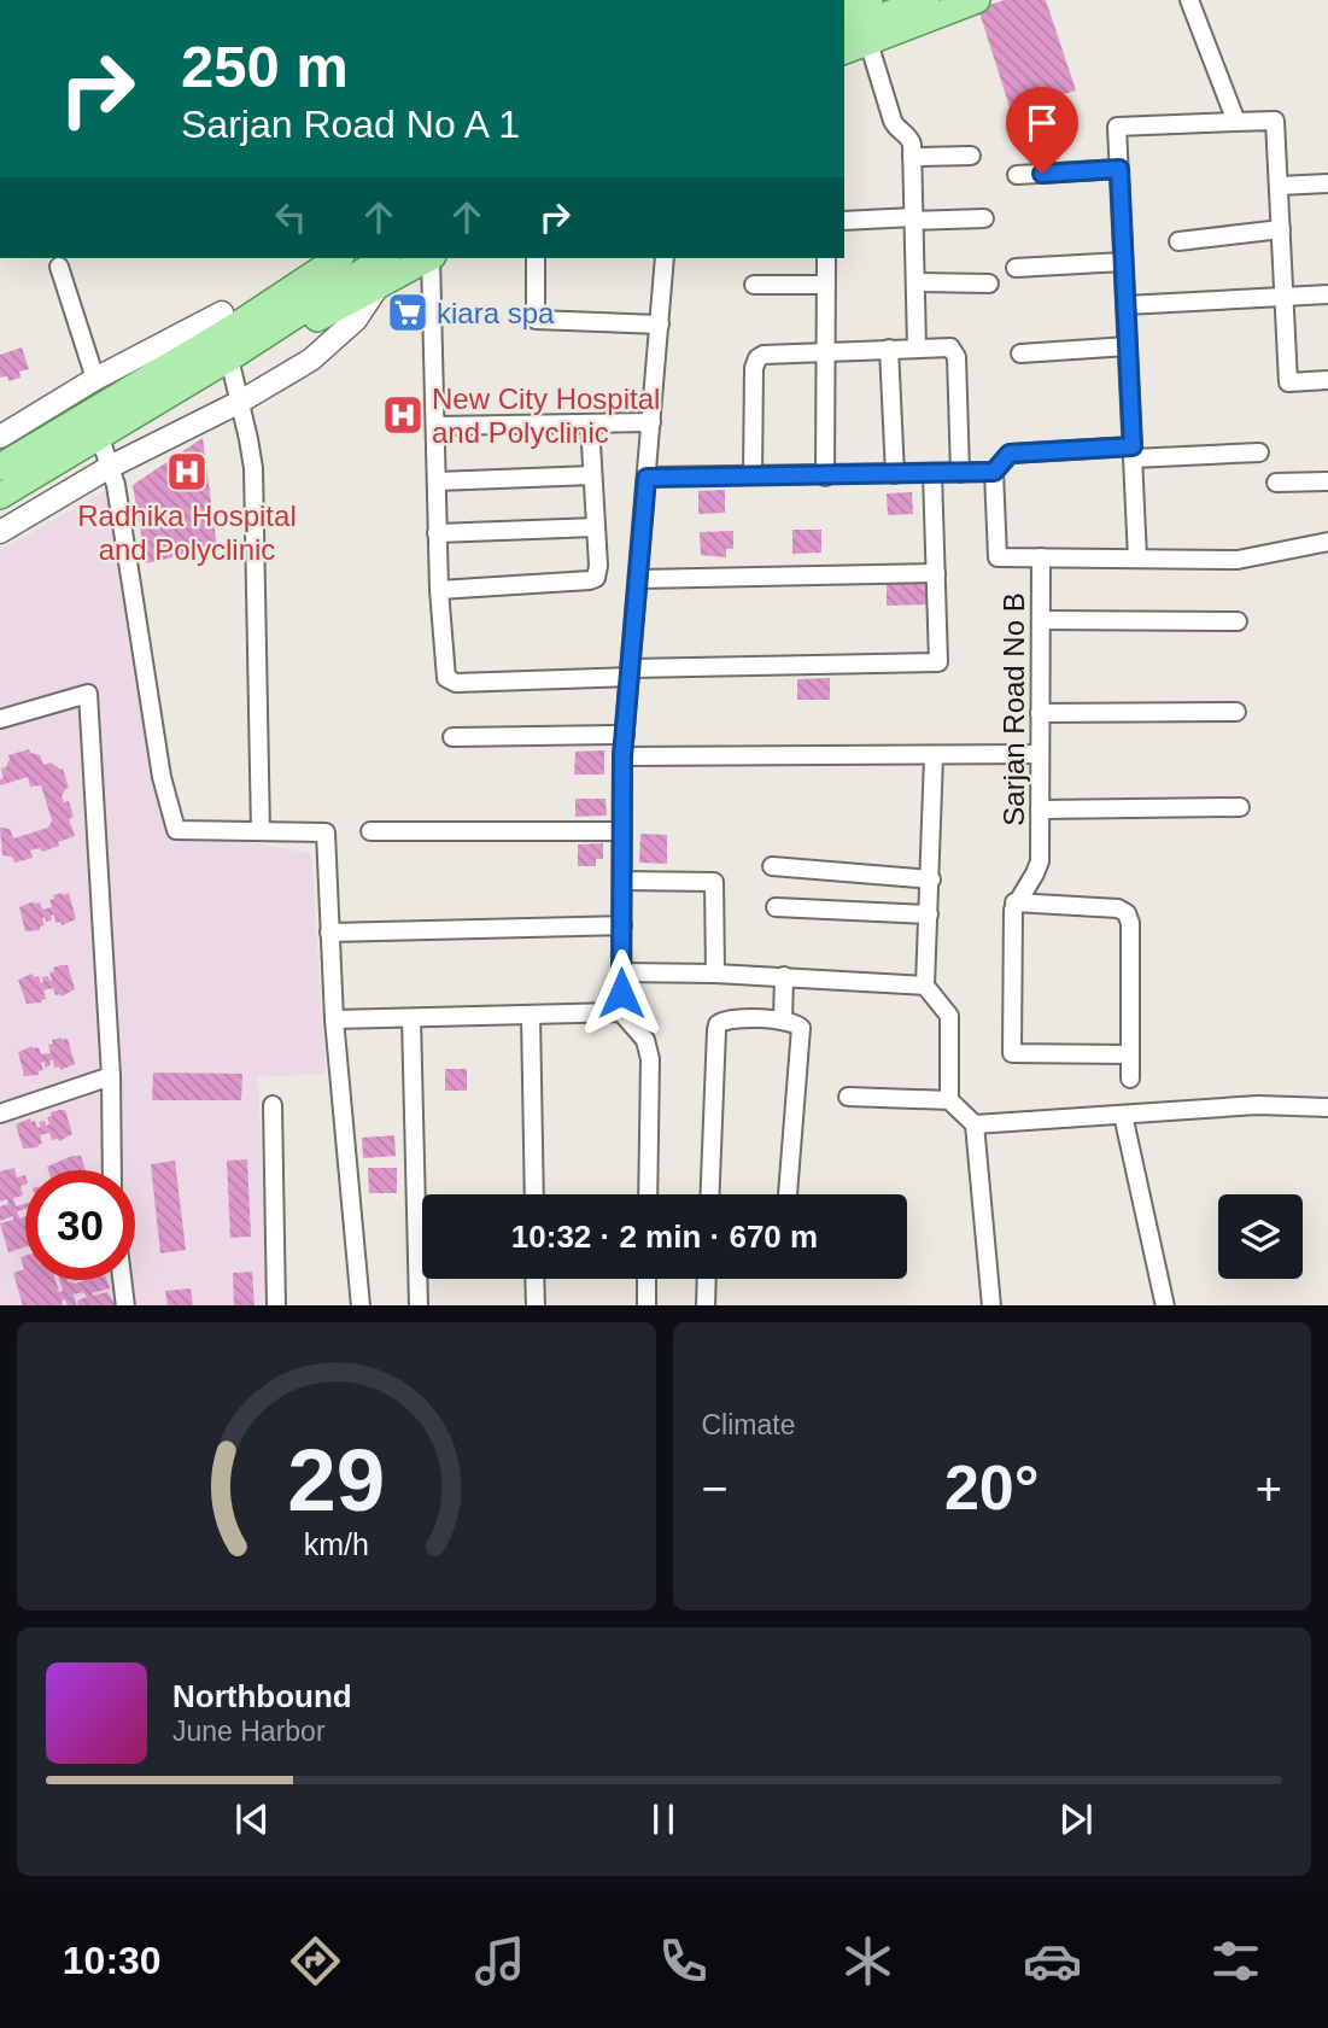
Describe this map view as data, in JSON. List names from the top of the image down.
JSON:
{
  "streets": {
    "street": ["Sarjan Road No B"]
  },
  "places": {
    "supermarket": ["kiara spa"],
    "hospital": ["New City Hospital and Polyclinic", "Radhika Hospital and Polyclinic"]
  },
  "page": {
    "turn": ["250 m", "Sarjan Road No A 1"],
    "limit": "30",
    "trip": "10:32 · 2 min · 670 m",
    "tile": "Climate",
    "heat": ["−", "20°", "+"],
    "song": ["Northbound", "June Harbor"],
    "tabs": "10:30",
    "gauge": ["29", "km/h"]
  }
}
